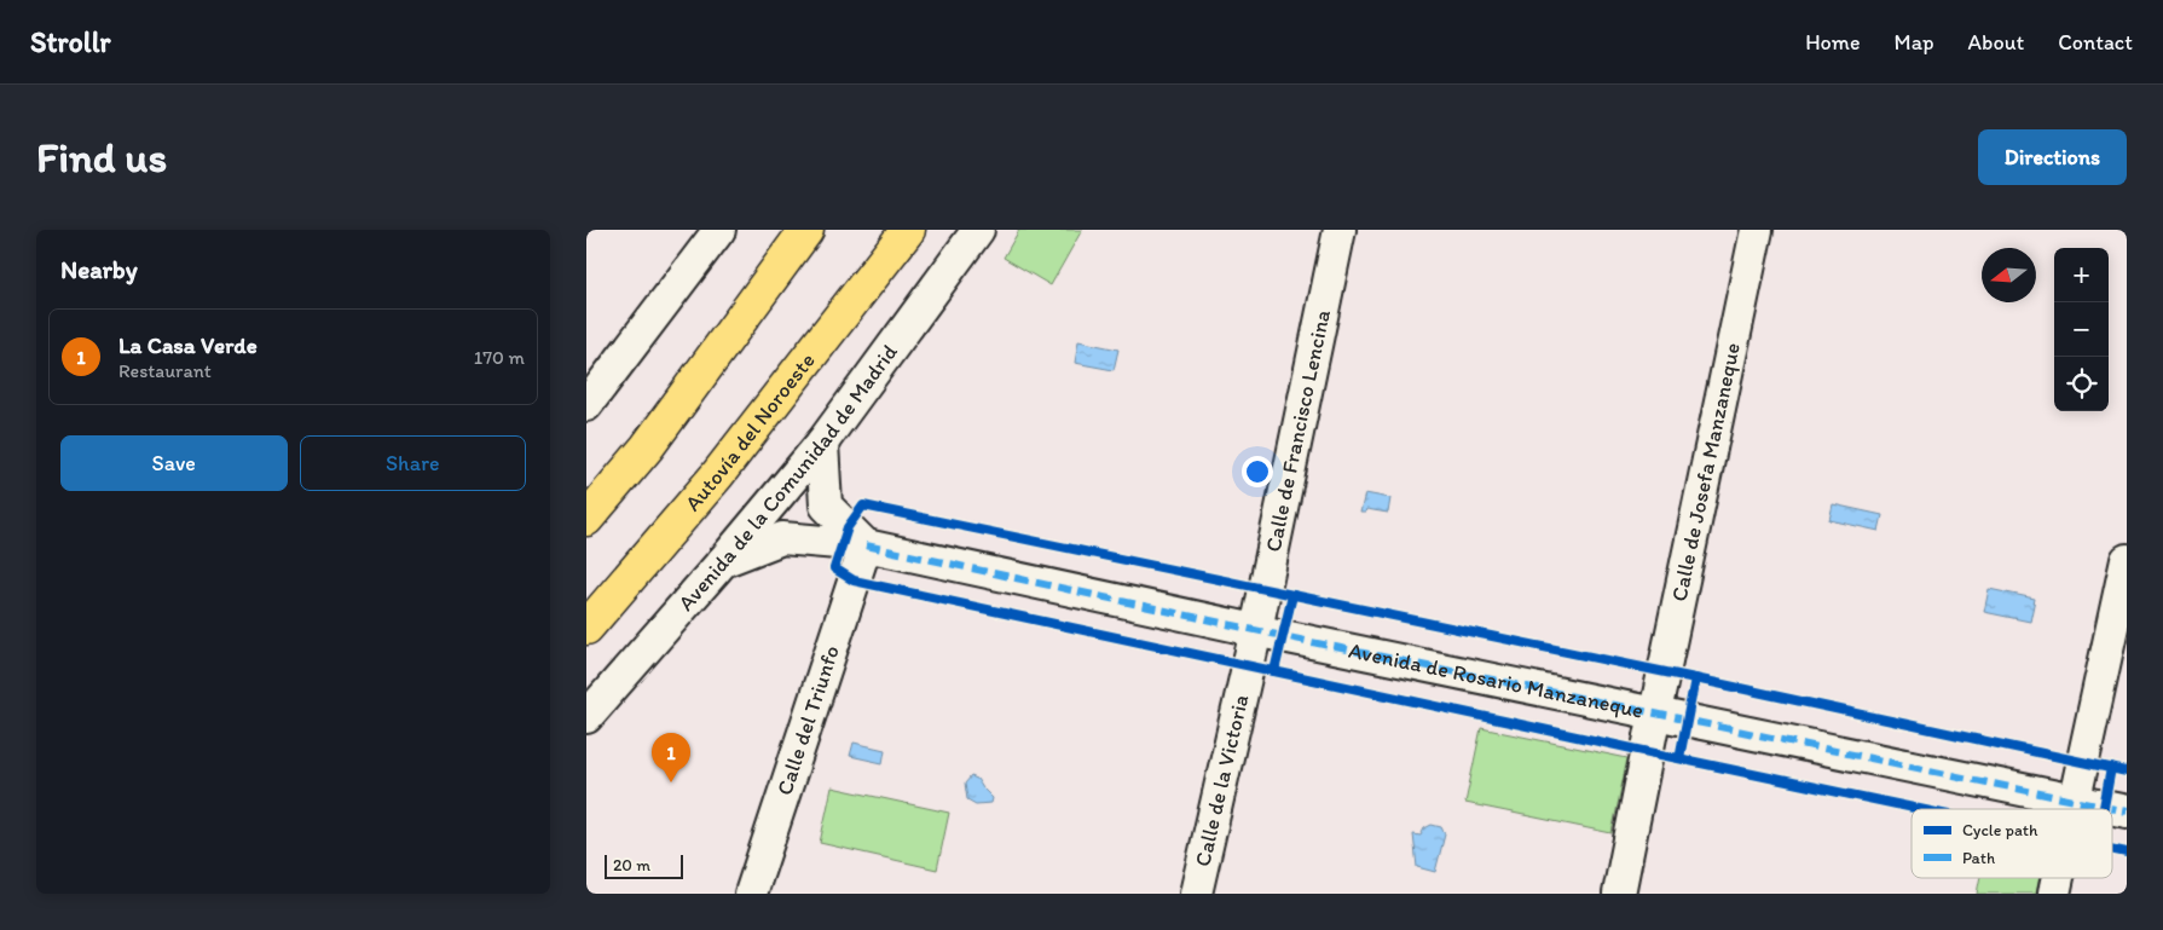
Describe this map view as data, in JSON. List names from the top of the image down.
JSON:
{
  "streets": {
    "highway": ["Autovía del Noroeste"],
    "street": [
      "Calle de Francisco Lencina",
      "Calle de Josefa Manzaneque",
      "Avenida de la Comunidad de Madrid",
      "Avenida de Rosario Manzaneque",
      "Calle del Triunfo",
      "Calle de la Victoria"
    ]
  },
  "crossings": [
    ["Calle de Francisco Lencina", "Avenida de Rosario Manzaneque"],
    ["Calle de Francisco Lencina", "Calle de la Victoria"],
    ["Calle de Josefa Manzaneque", "Avenida de Rosario Manzaneque"],
    ["Avenida de la Comunidad de Madrid", "Avenida de Rosario Manzaneque"],
    ["Avenida de Rosario Manzaneque", "Calle del Triunfo"],
    ["Avenida de Rosario Manzaneque", "Calle de la Victoria"]
  ],
  "legend": ["Cycle path", "Path"],
  "scale_bar": "20 m",
  "north": "left",
  "page": {
    "header": "Strollr",
    "nav": [
      "Home",
      "Map",
      "About",
      "Contact"
    ],
    "buttons": [
      "Directions",
      ["Save", "Share"]
    ],
    "title": "Find us",
    "heading": "Nearby",
    "map_buttons": ["+", "−"],
    "list": [
      {
        "mark": "1",
        "name": "La Casa Verde",
        "note": "Restaurant",
        "value": "170 m"
      }
    ],
    "pins": "1",
    "scale": "20 m"
  }
}
